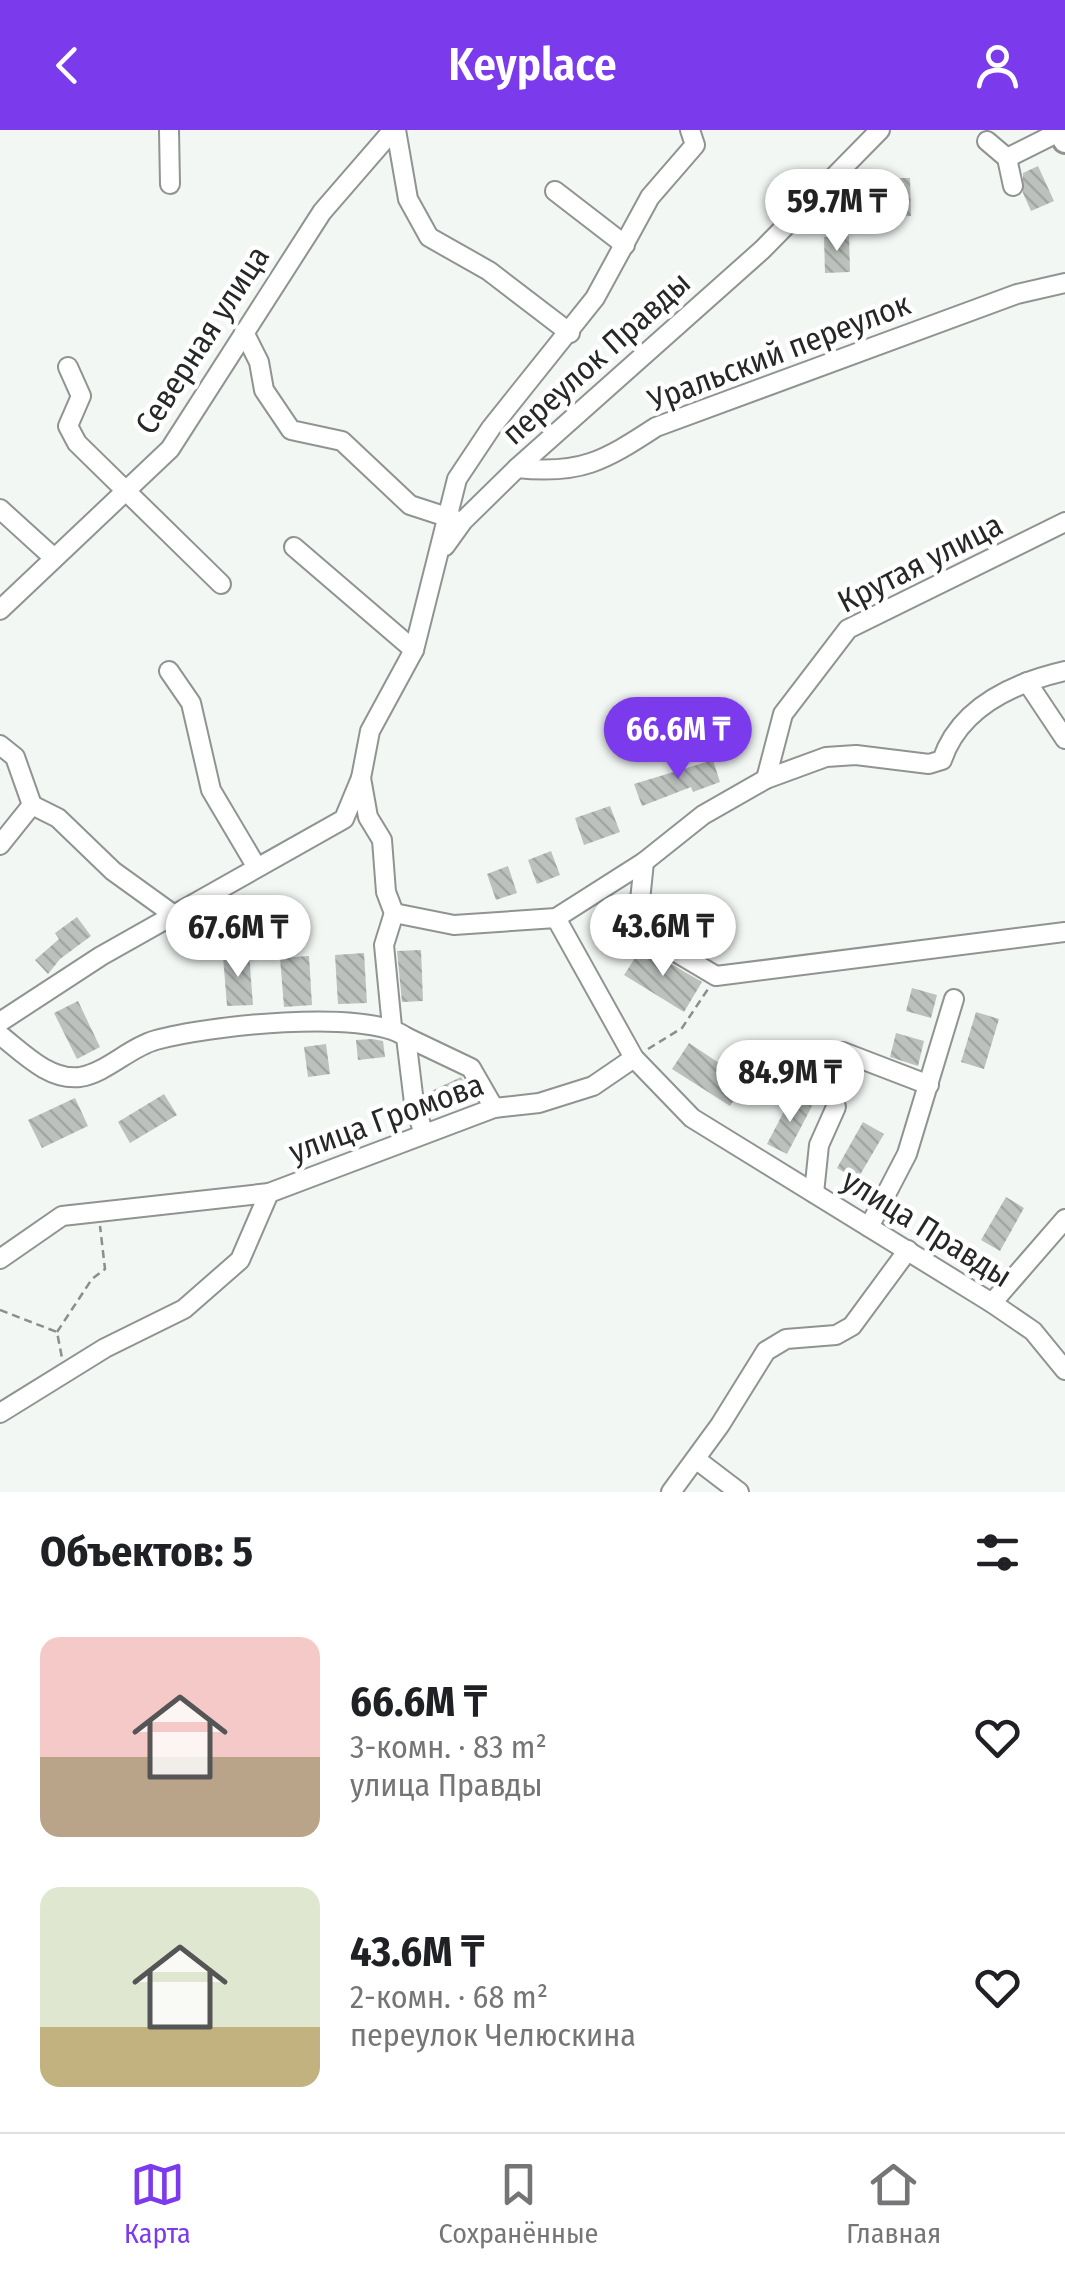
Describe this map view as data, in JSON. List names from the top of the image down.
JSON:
{
  "streets": {
    "street": [
      "Северная улица",
      "Уральский переулок",
      "переулок Правды",
      "Крутая улица",
      "улица Громова",
      "улица Правды"
    ]
  },
  "crossings": [
    ["Уральский переулок", "переулок Правды"],
    ["улица Громова", "улица Правды"]
  ],
  "page": {
    "header": "Keyplace",
    "price": [
      "59.7M ₸",
      "66.6M ₸",
      "43.6M ₸",
      "67.6M ₸",
      "84.9M ₸"
    ],
    "heading": "Объектов: 5",
    "list": [
      {
        "name": "66.6M ₸",
        "note": "3-комн. · 83 m² · улица Правды"
      },
      {
        "name": "43.6M ₸",
        "note": "2-комн. · 68 m² · переулок Челюскина"
      }
    ],
    "tabs": ["Карта", "Сохранённые", "Главная"]
  }
}
